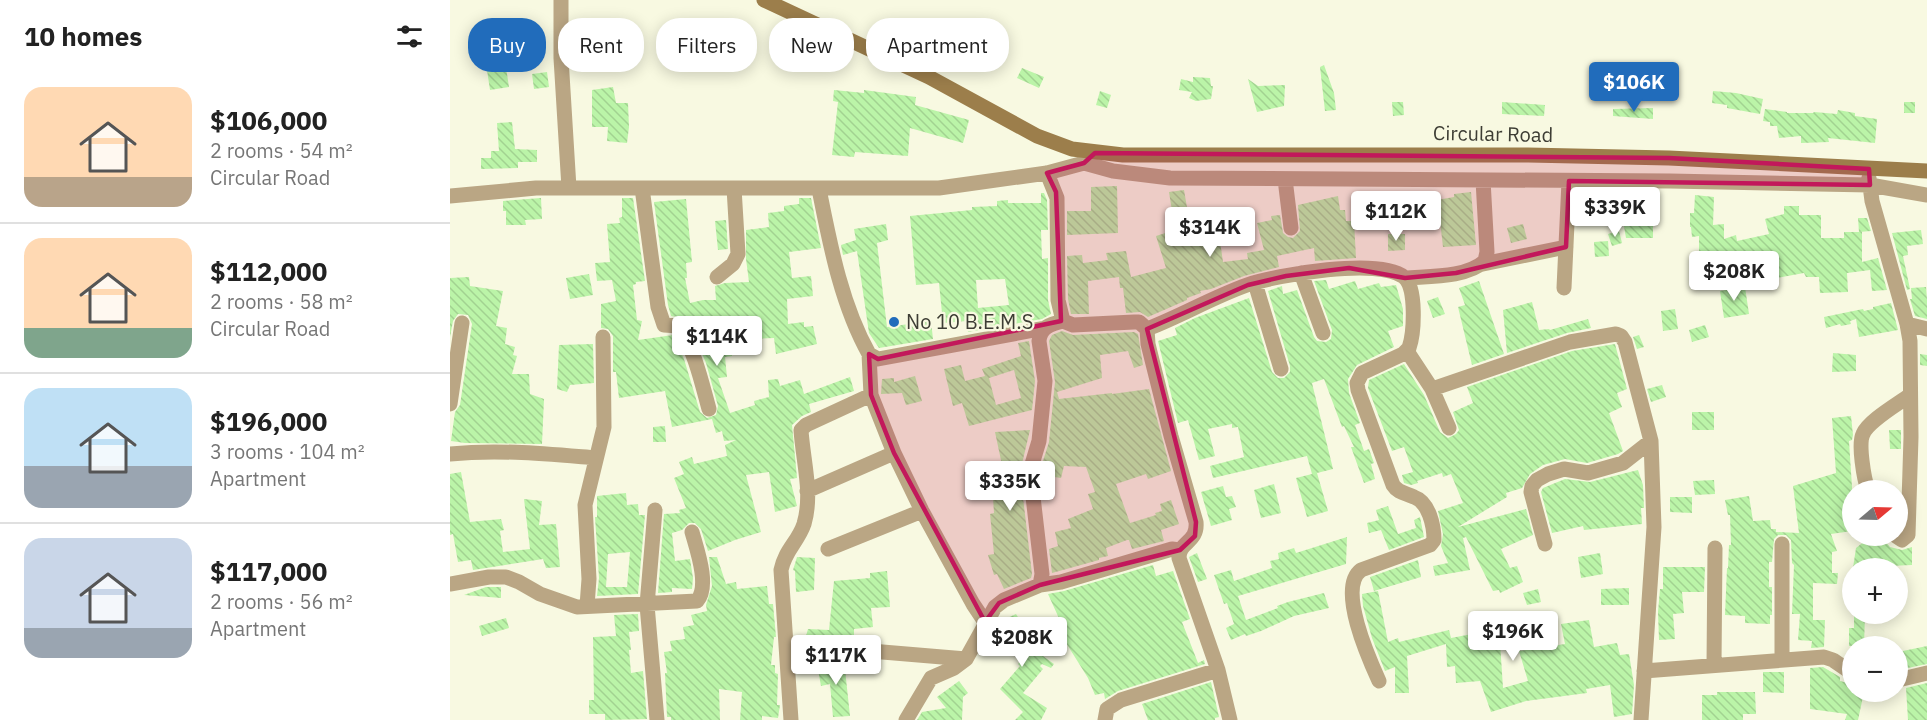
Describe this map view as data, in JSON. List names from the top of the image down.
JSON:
{
  "streets": {
    "main road": ["Circular Road"]
  },
  "places": ["No 10 B.E.M.S"],
  "north": "right",
  "page": {
    "heading": "10 homes",
    "chip": [
      "Buy",
      "Rent",
      "Filters",
      "New",
      "Apartment"
    ],
    "price": [
      "$106K",
      "$339K",
      "$112K",
      "$314K",
      "$208K",
      "$114K",
      "$335K",
      "$196K",
      "$208K",
      "$117K"
    ],
    "list": [
      {
        "name": "$106,000",
        "note": "2 rooms · 54 m² · Circular Road"
      },
      {
        "name": "$112,000",
        "note": "2 rooms · 58 m² · Circular Road"
      },
      {
        "name": "$196,000",
        "note": "3 rooms · 104 m² · Apartment"
      },
      {
        "name": "$117,000",
        "note": "2 rooms · 56 m² · Apartment"
      }
    ],
    "map_buttons": ["+", "−"]
  }
}
